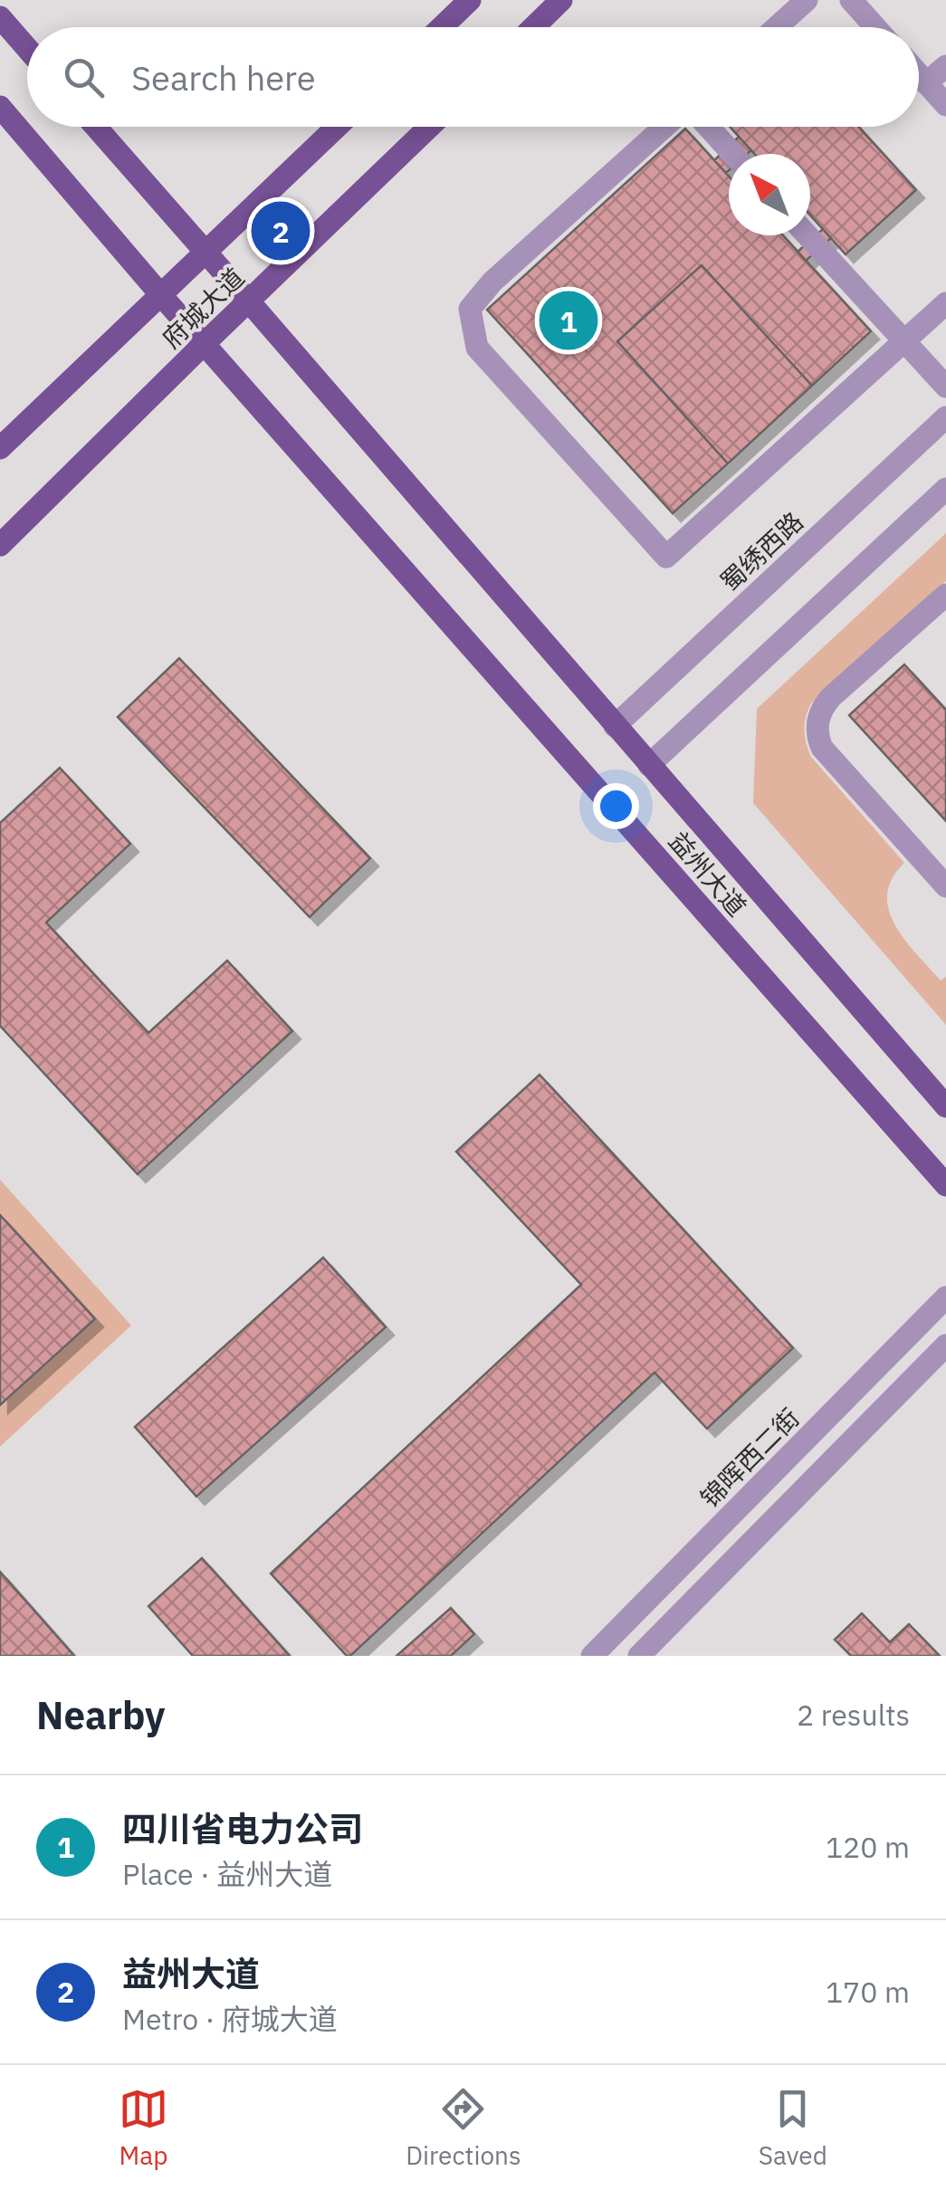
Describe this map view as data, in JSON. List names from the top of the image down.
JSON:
{
  "streets": {
    "main road": ["府城大道", "益州大道"],
    "street": ["蜀绣西路", "锦晖西二街"]
  },
  "crossings": [
    ["府城大道", "益州大道"],
    ["蜀绣西路", "益州大道"]
  ],
  "north": "top left",
  "page": {
    "search": "Search here",
    "pins": ["2", "1"],
    "heading": ["Nearby", "2 results"],
    "list": [
      {
        "mark": "1",
        "name": "四川省电力公司",
        "note": "Place · 益州大道",
        "value": "120 m"
      },
      {
        "mark": "2",
        "name": "益州大道",
        "note": "Metro · 府城大道",
        "value": "170 m"
      }
    ],
    "nav": ["Map", "Directions", "Saved"]
  }
}
